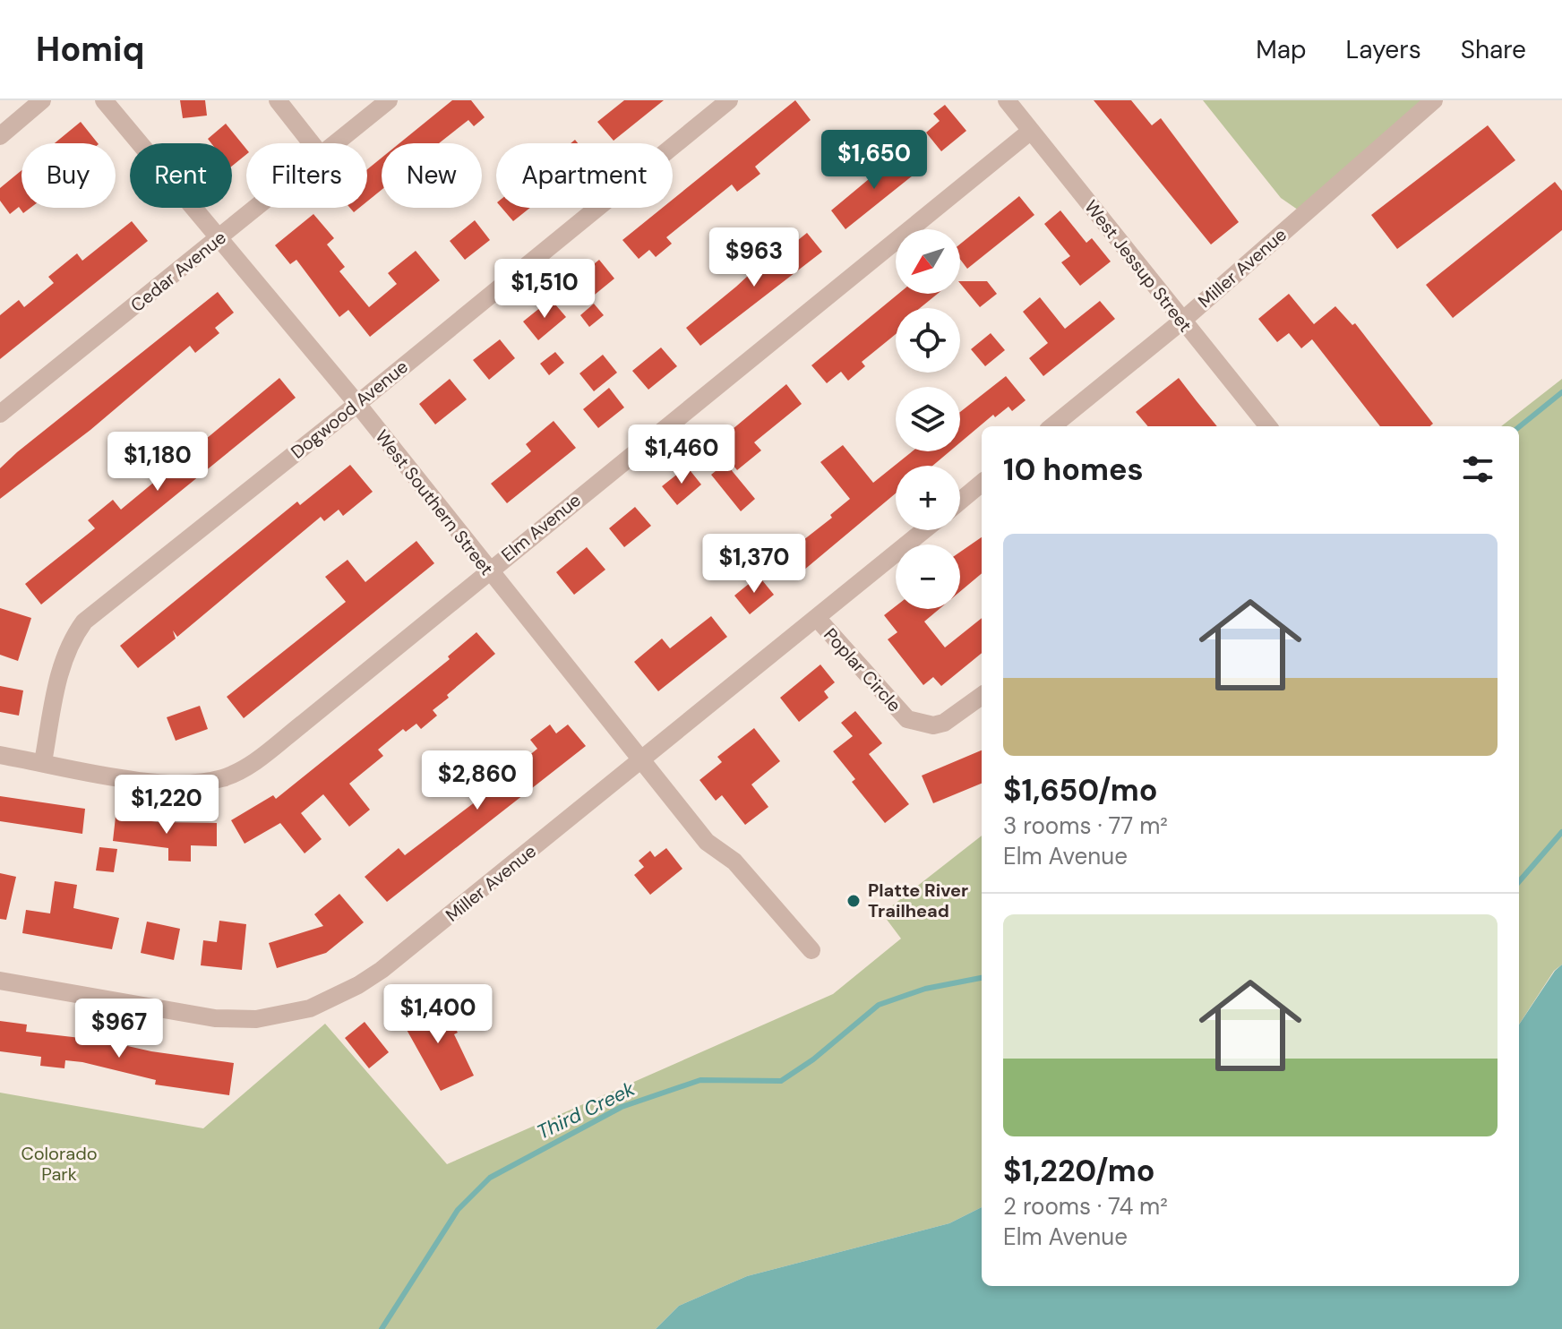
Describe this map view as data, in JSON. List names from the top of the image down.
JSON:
{
  "streets": {
    "street": [
      "West Jessup Street",
      "Miller Avenue",
      "Cedar Avenue",
      "Dogwood Avenue",
      "West Southern Street",
      "Elm Avenue",
      "Poplar Circle"
    ]
  },
  "crossings": [
    ["West Jessup Street", "Miller Avenue"],
    ["West Jessup Street", "Elm Avenue"],
    ["Miller Avenue", "West Southern Street"],
    ["Miller Avenue", "Poplar Circle"],
    ["Cedar Avenue", "West Southern Street"],
    ["Dogwood Avenue", "West Southern Street"],
    ["Dogwood Avenue", "Elm Avenue"],
    ["West Southern Street", "Elm Avenue"]
  ],
  "water": ["Third Creek"],
  "parks": ["Colorado Park"],
  "places": ["Platte River Trailhead"],
  "north": "bottom left",
  "page": {
    "header": "Homiq",
    "nav": ["Map", "Layers", "Share"],
    "price": [
      "$1,650",
      "$963",
      "$1,510",
      "$1,460",
      "$1,180",
      "$1,370",
      "$2,860",
      "$1,220",
      "$1,400",
      "$967"
    ],
    "chip": [
      "Buy",
      "Rent",
      "Filters",
      "New",
      "Apartment"
    ],
    "map_buttons": ["+", "−"],
    "heading": "10 homes",
    "list": [
      {
        "name": "$1,650/mo",
        "note": "3 rooms · 77 m² · Elm Avenue"
      },
      {
        "name": "$1,220/mo",
        "note": "2 rooms · 74 m² · Elm Avenue"
      }
    ]
  }
}
